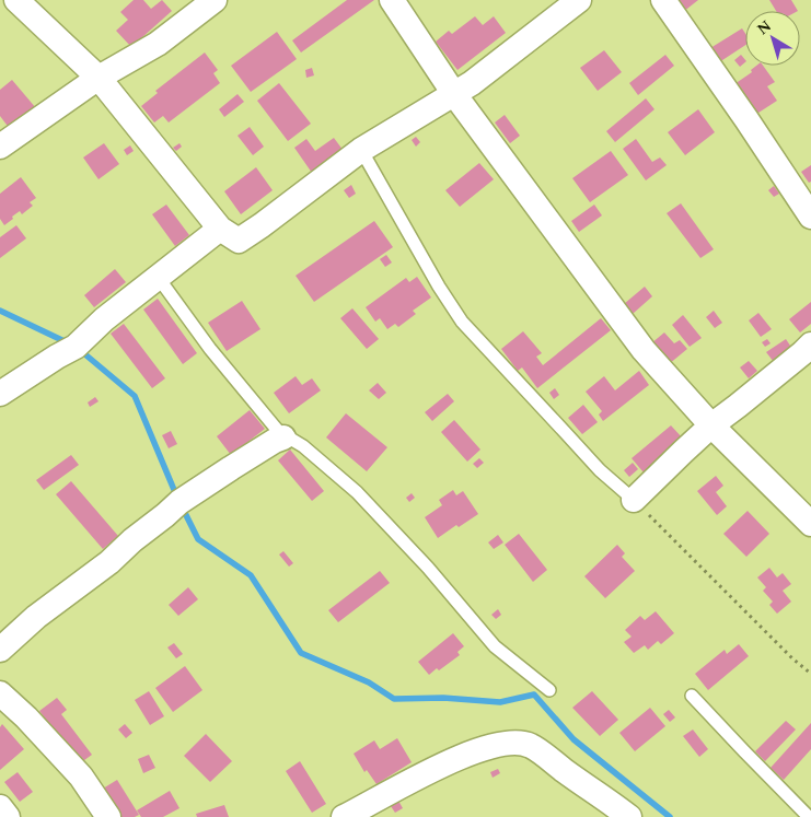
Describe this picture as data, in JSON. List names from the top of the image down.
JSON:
{
  "north": "top left"
}
